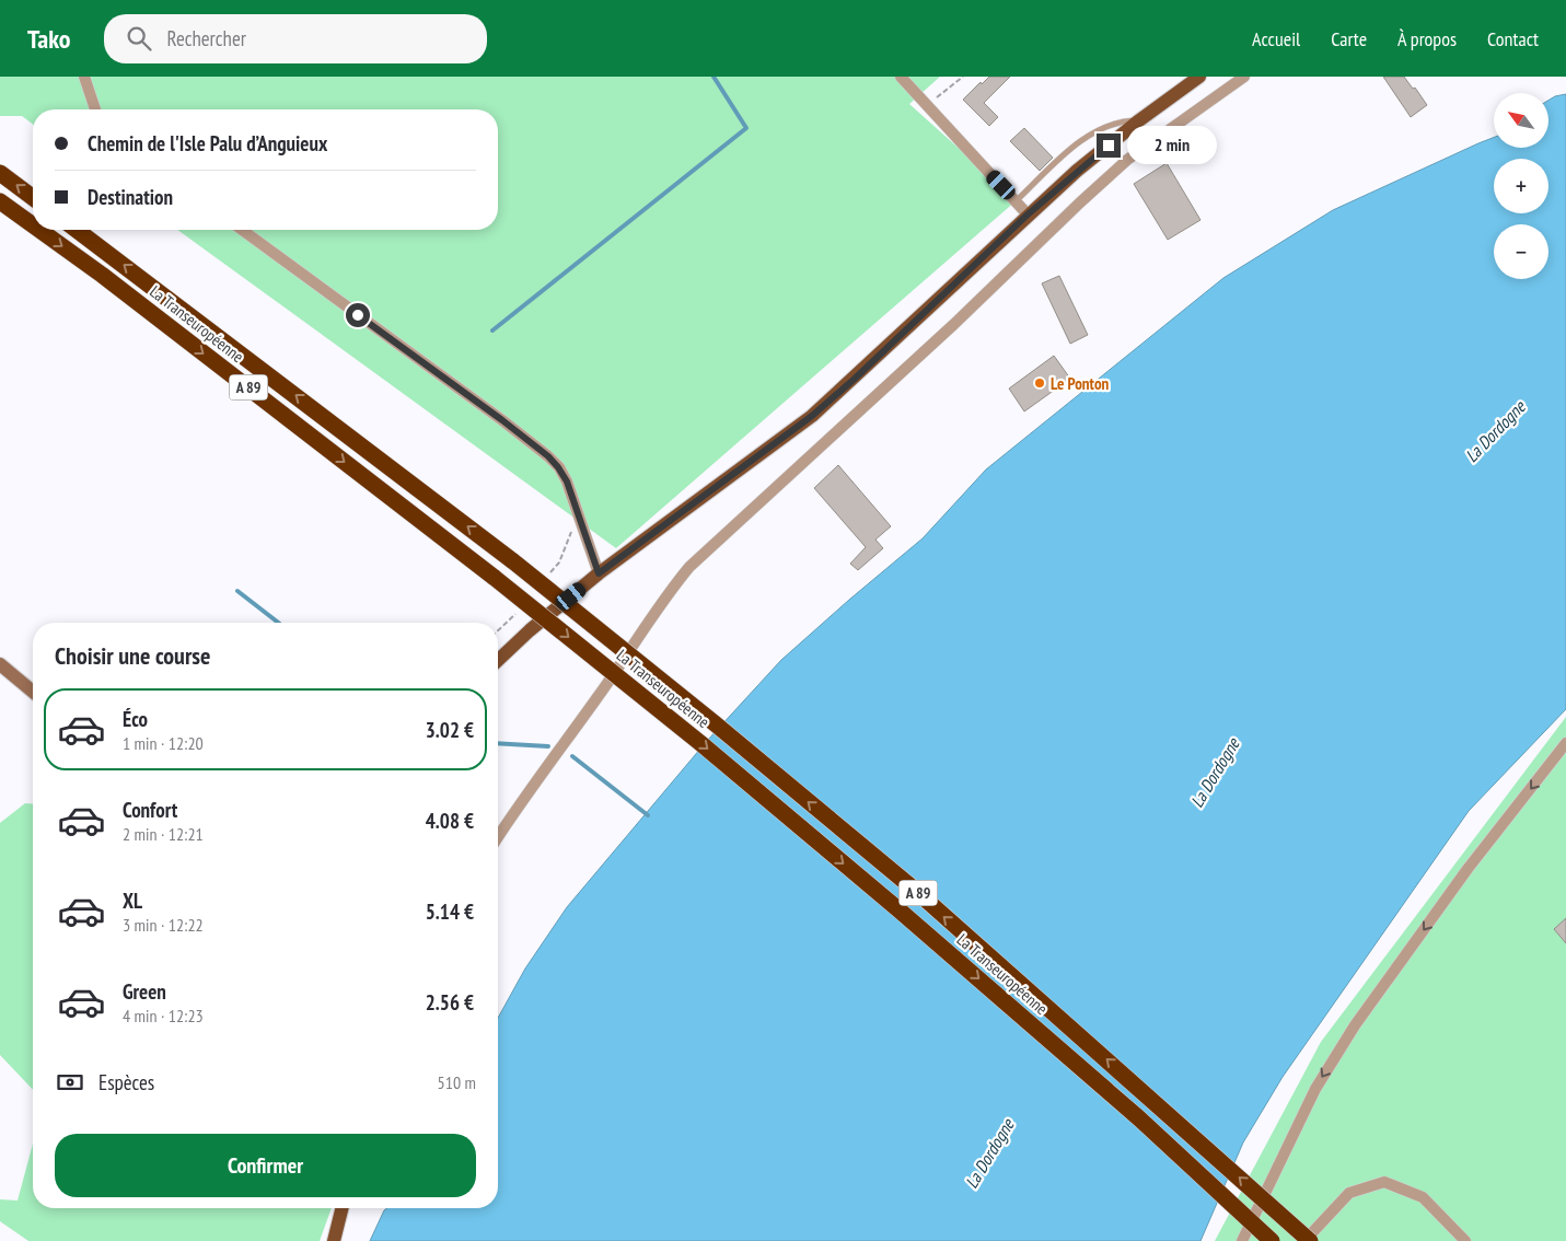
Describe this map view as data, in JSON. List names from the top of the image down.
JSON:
{
  "streets": {
    "highway": ["La Transeuropéenne", "A 89"]
  },
  "water": ["La Dordogne"],
  "places": ["Le Ponton"],
  "north": "top left",
  "page": {
    "header": "Tako",
    "search": "Rechercher",
    "nav": [
      "Accueil",
      "Carte",
      "À propos",
      "Contact"
    ],
    "map_buttons": ["+", "−"],
    "banner": ["Chemin de l'Isle Palu d’Anguieux", "Destination"],
    "bubble": "2 min",
    "heading": "Choisir une course",
    "list": [
      {
        "name": "Éco",
        "note": "1 min · 12:20",
        "value": "3.02 €"
      },
      {
        "name": "Confort",
        "note": "2 min · 12:21",
        "value": "4.08 €"
      },
      {
        "name": "XL",
        "note": "3 min · 12:22",
        "value": "5.14 €"
      },
      {
        "name": "Green",
        "note": "4 min · 12:23",
        "value": "2.56 €"
      }
    ],
    "pay": ["Espèces", "510 m"],
    "buttons": "Confirmer"
  }
}
